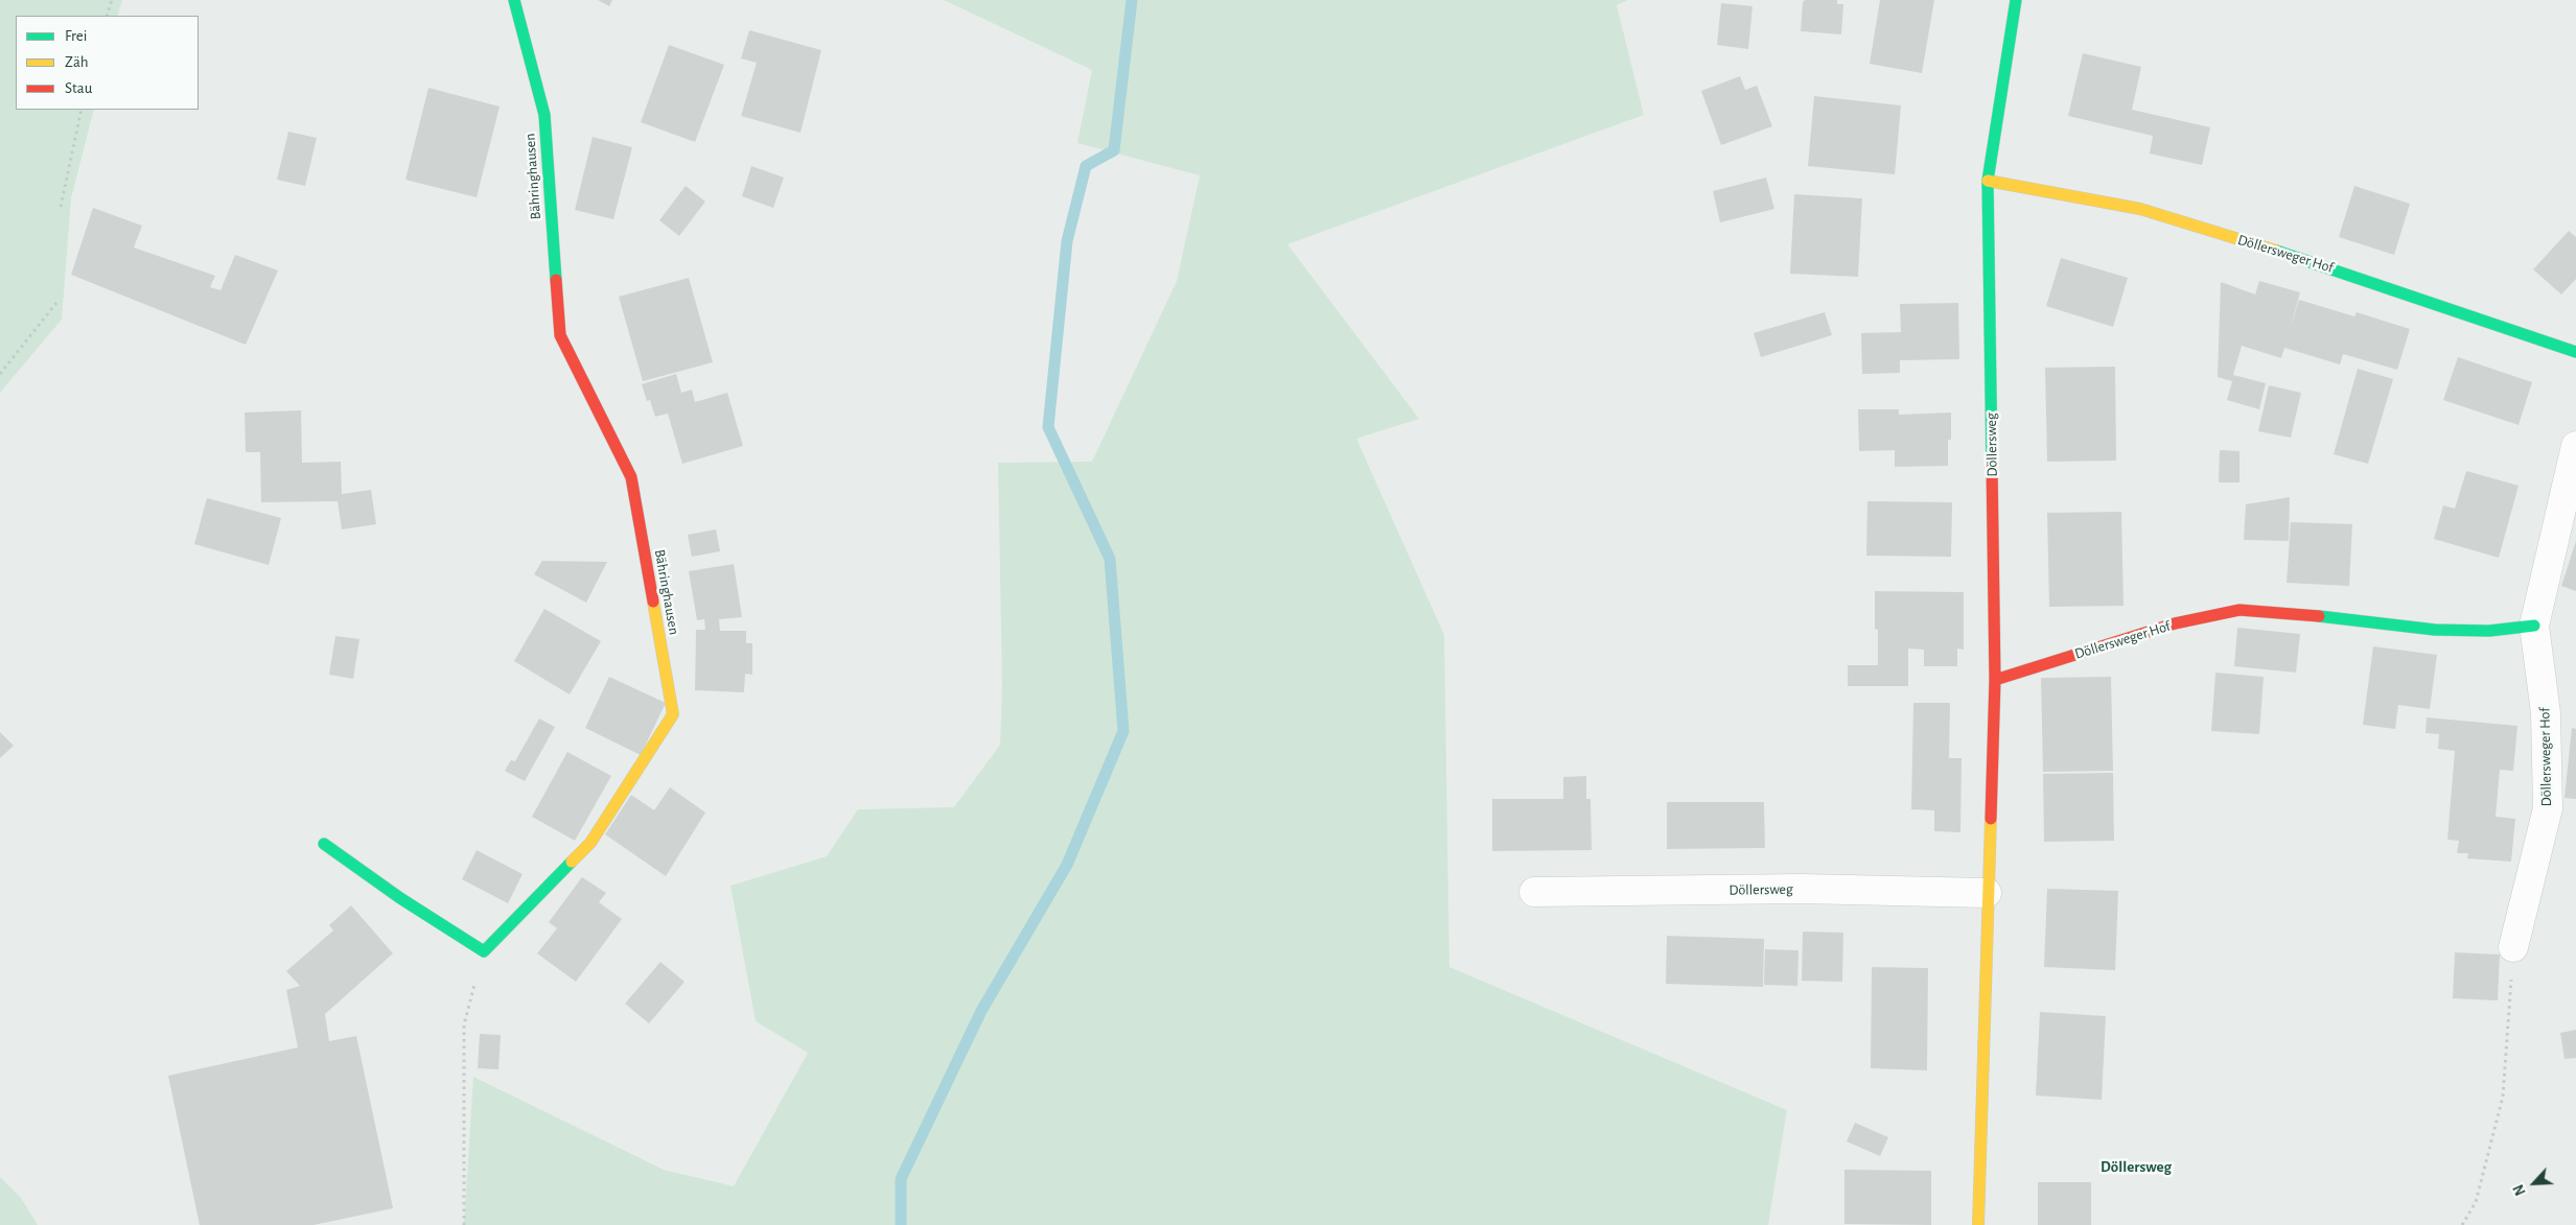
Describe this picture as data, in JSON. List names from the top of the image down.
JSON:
{
  "streets": {
    "street": ["Bähringhausen", "Döllersweger Hof", "Döllersweg"]
  },
  "crossings": [
    ["Döllersweger Hof", "Döllersweg"]
  ],
  "districts": ["Döllersweg"],
  "legend": ["Frei", "Zäh", "Stau"],
  "north": "bottom left"
}
